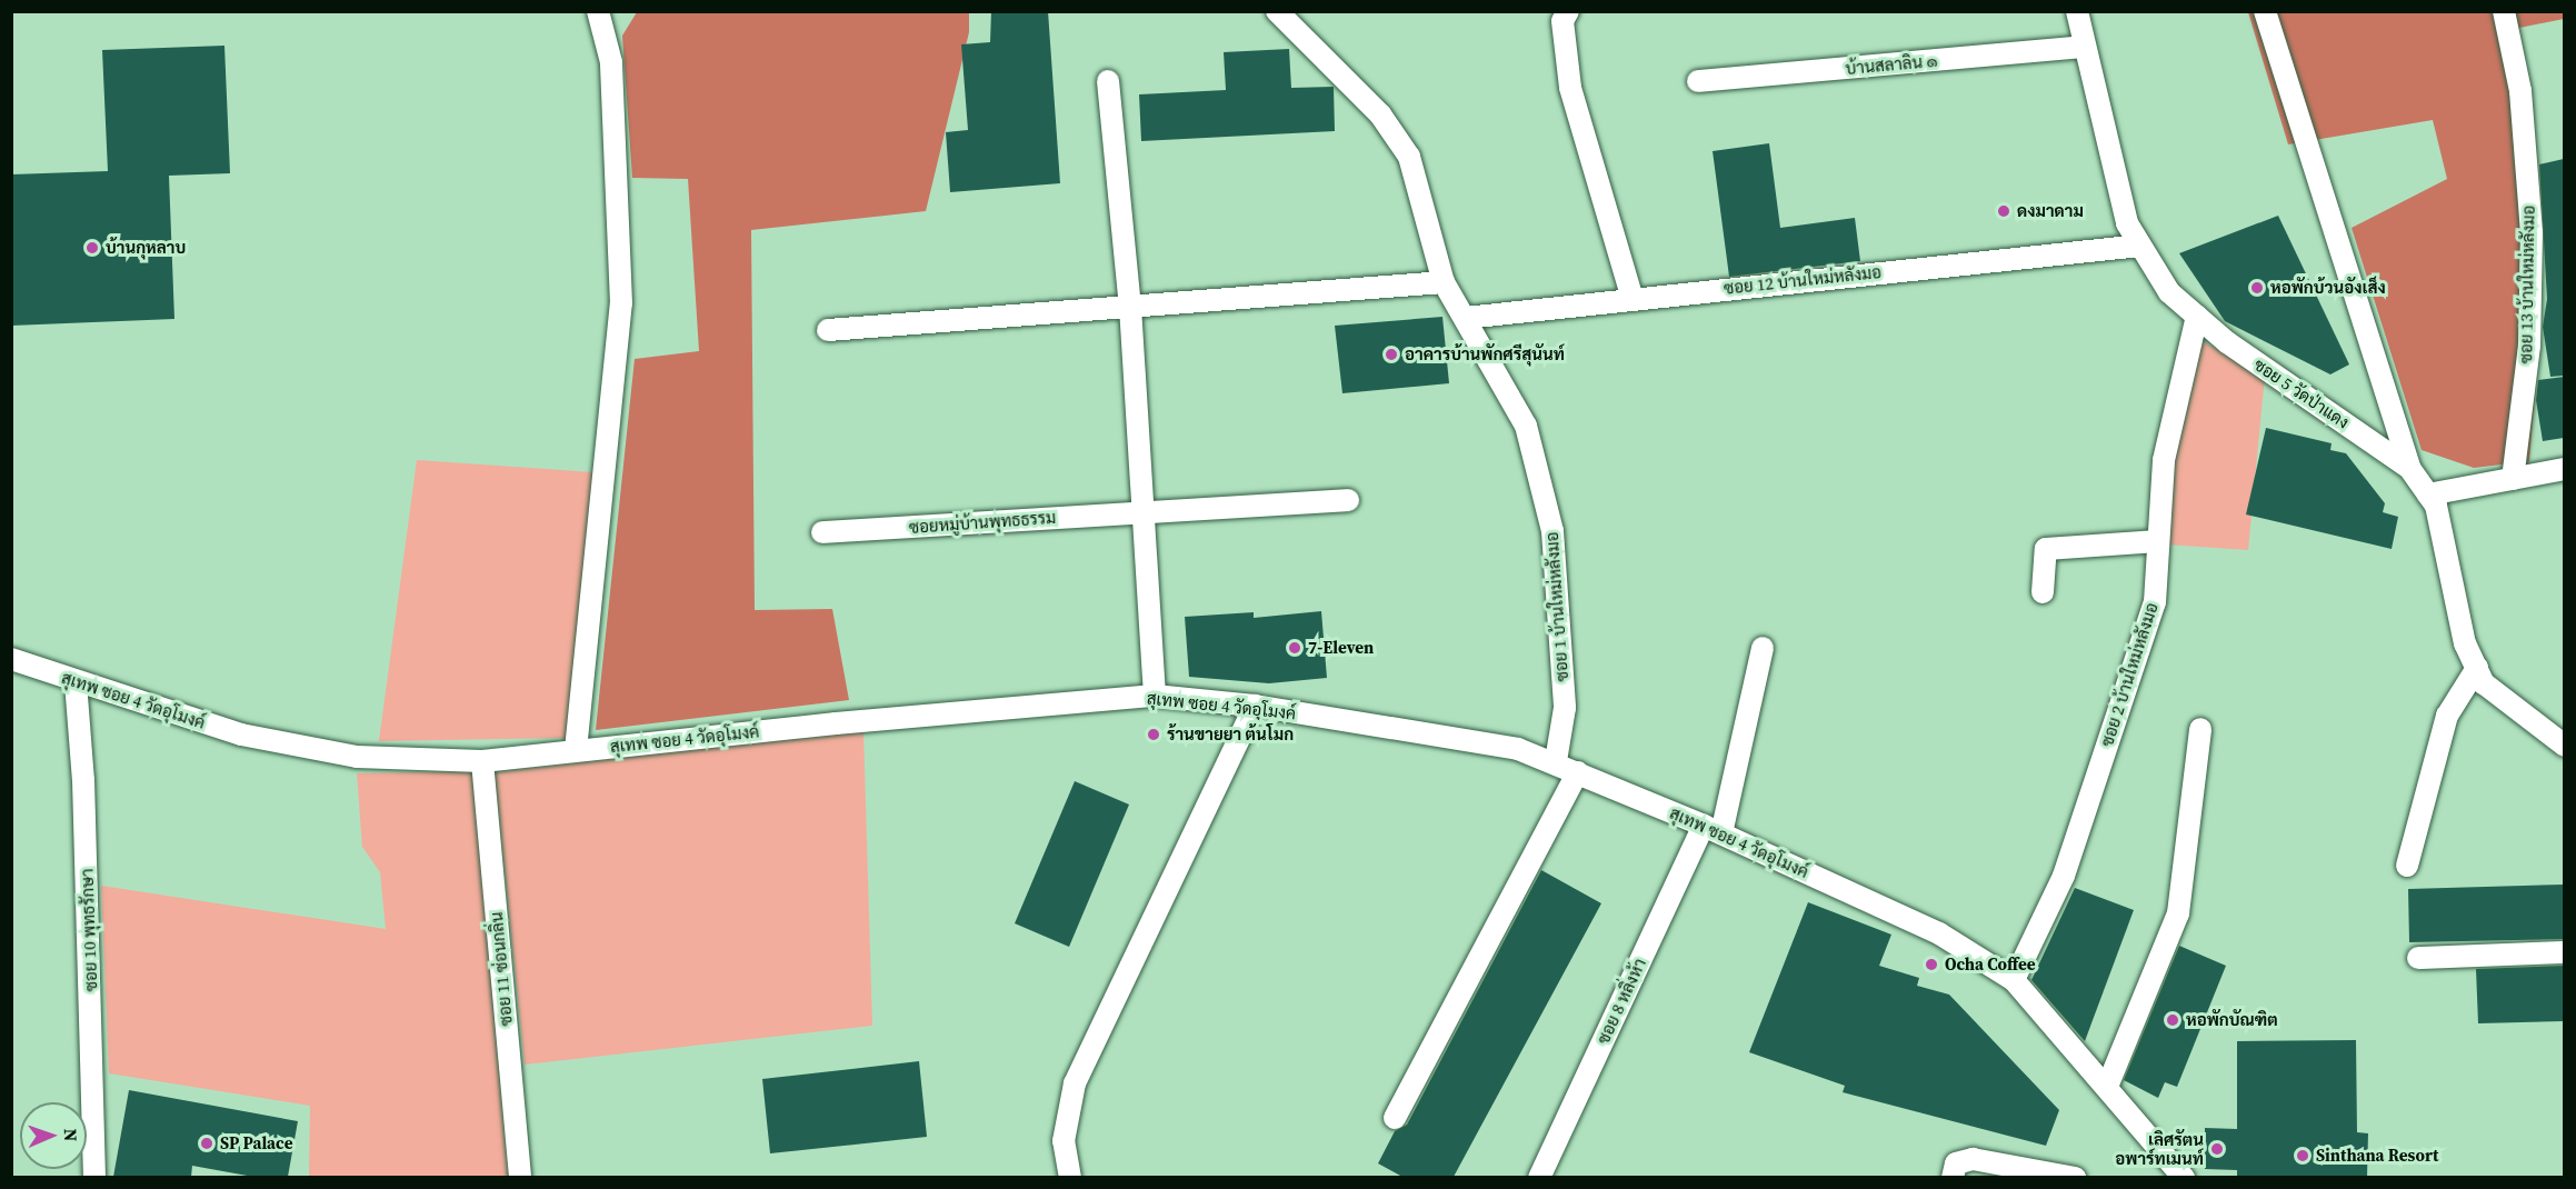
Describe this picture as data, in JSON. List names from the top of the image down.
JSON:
{
  "streets": {
    "street": [
      "บ้านสลาลิน ๑",
      "ซอย 12 บ้านใหม่หลังมอ",
      "ซอย 13 บ้านใหม่หลังมอ",
      "ซอย 5 วัดป่าแดง",
      "ซอยหมู่บ้านพุทธธรรม",
      "ซอย 1 บ้านใหม่หลังมอ",
      "ซอย 2 บ้านใหม่หลังมอ",
      "สุเทพ ซอย 4 วัดอุโมงค์",
      "ซอย 10 พุทธรักษา",
      "ซอย 11 ซ่อนกลิ่น",
      "ซอย 8 หลิ่งห้า"
    ]
  },
  "crossings": [
    ["บ้านสลาลิน ๑", "ซอย 5 วัดป่าแดง"],
    ["ซอย 12 บ้านใหม่หลังมอ", "ซอย 5 วัดป่าแดง"],
    ["ซอย 12 บ้านใหม่หลังมอ", "ซอย 1 บ้านใหม่หลังมอ"],
    ["ซอย 5 วัดป่าแดง", "ซอย 2 บ้านใหม่หลังมอ"],
    ["ซอย 1 บ้านใหม่หลังมอ", "สุเทพ ซอย 4 วัดอุโมงค์"],
    ["ซอย 2 บ้านใหม่หลังมอ", "สุเทพ ซอย 4 วัดอุโมงค์"],
    ["สุเทพ ซอย 4 วัดอุโมงค์", "ซอย 10 พุทธรักษา"],
    ["สุเทพ ซอย 4 วัดอุโมงค์", "ซอย 11 ซ่อนกลิ่น"],
    ["สุเทพ ซอย 4 วัดอุโมงค์", "ซอย 8 หลิ่งห้า"]
  ],
  "places": [
    "ดงมาดาม",
    "บ้านกุหลาบ",
    "หอพักบ้วนอังเส็ง",
    "อาคารบ้านพักศรีสุนันท์",
    "7-Eleven",
    "ร้านขายยา ต้นโมก",
    "Ocha Coffee",
    "หอพักบัณฑิต",
    "SP Palace",
    "เลิศรัตน อพาร์ทเมนท์",
    "Sinthana Resort"
  ],
  "north": "right"
}
